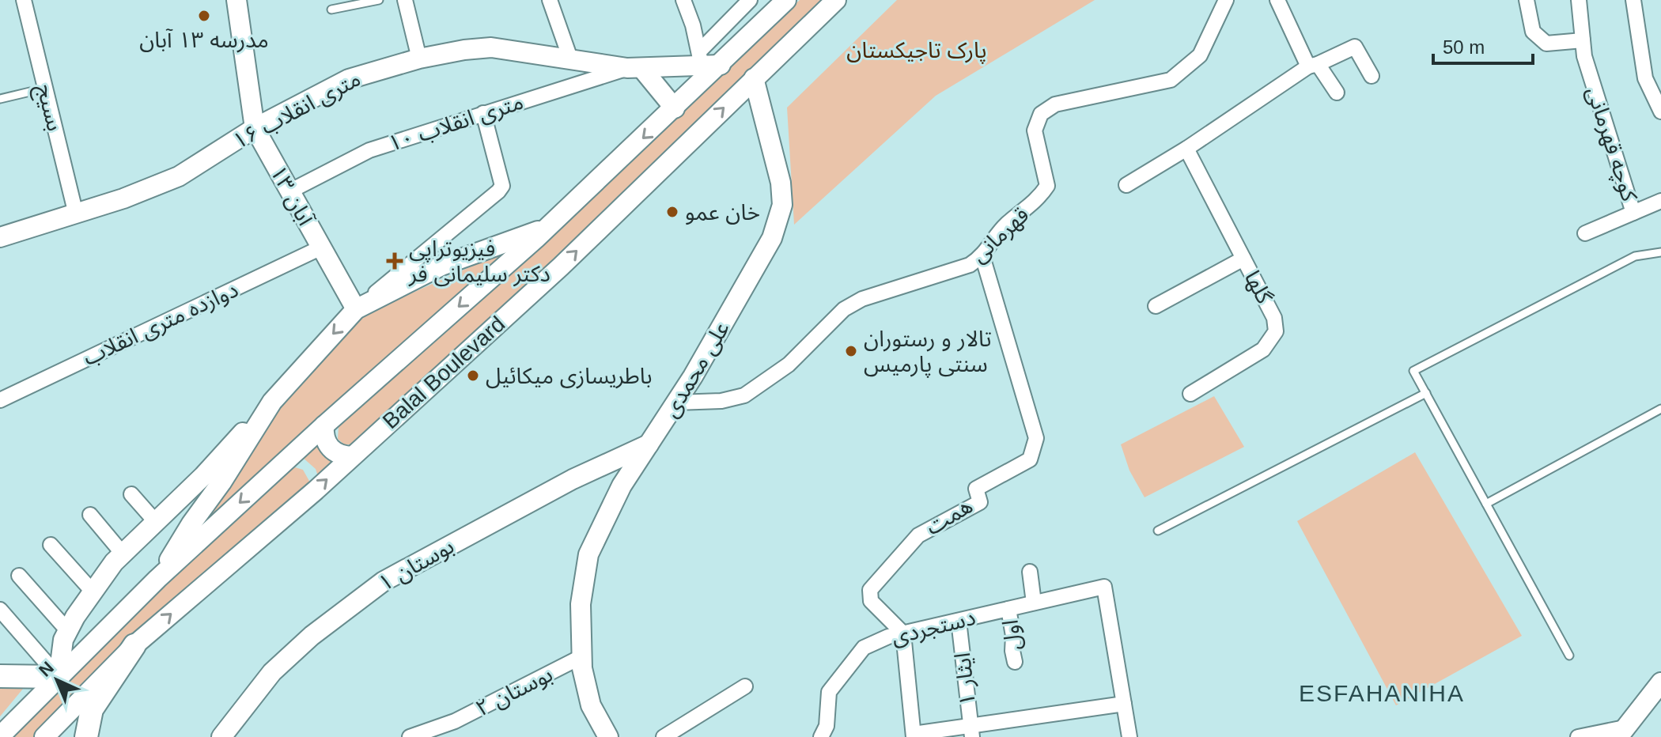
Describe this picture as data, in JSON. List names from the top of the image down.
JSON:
{
  "streets": {
    "street": [
      "بسیج",
      "۱۶ متری انقلاب",
      "۱۰ متری انقلاب",
      "کوچه قهرمانی",
      "۱۳ آبان",
      "قهرمانی",
      "گلها",
      "دوازده متری انقلاب",
      "علی محمدی",
      "Balal Boulevard",
      "همت",
      "بوستان ۱",
      "دستجردی",
      "اول",
      "۱ ایثار",
      "بوستان ۲"
    ]
  },
  "crossings": [
    ["بسیج", "۱۶ متری انقلاب"],
    ["۱۶ متری انقلاب", "۱۰ متری انقلاب"],
    ["۱۶ متری انقلاب", "۱۳ آبان"],
    ["۱۶ متری انقلاب", "Balal Boulevard"],
    ["۱۰ متری انقلاب", "۱۳ آبان"],
    ["۱۳ آبان", "دوازده متری انقلاب"],
    ["قهرمانی", "علی محمدی"],
    ["قهرمانی", "همت"],
    ["علی محمدی", "Balal Boulevard"],
    ["علی محمدی", "بوستان ۱"],
    ["علی محمدی", "بوستان ۲"],
    ["همت", "دستجردی"],
    ["دستجردی", "اول"],
    ["دستجردی", "۱ ایثار"]
  ],
  "districts": ["ESFAHANIHA"],
  "parks": ["پارک تاجیکستان"],
  "places": {
    "other": [
      "مدرسه ۱۳ آبان",
      "خان عمو",
      "تالار و رستوران سنتی پارمیس",
      "باطریسازی میکائیل"
    ],
    "health": ["فیزیوتراپی دکتر سلیمانی فر"]
  },
  "scale_bar": "50 m",
  "north": "top left"
}
